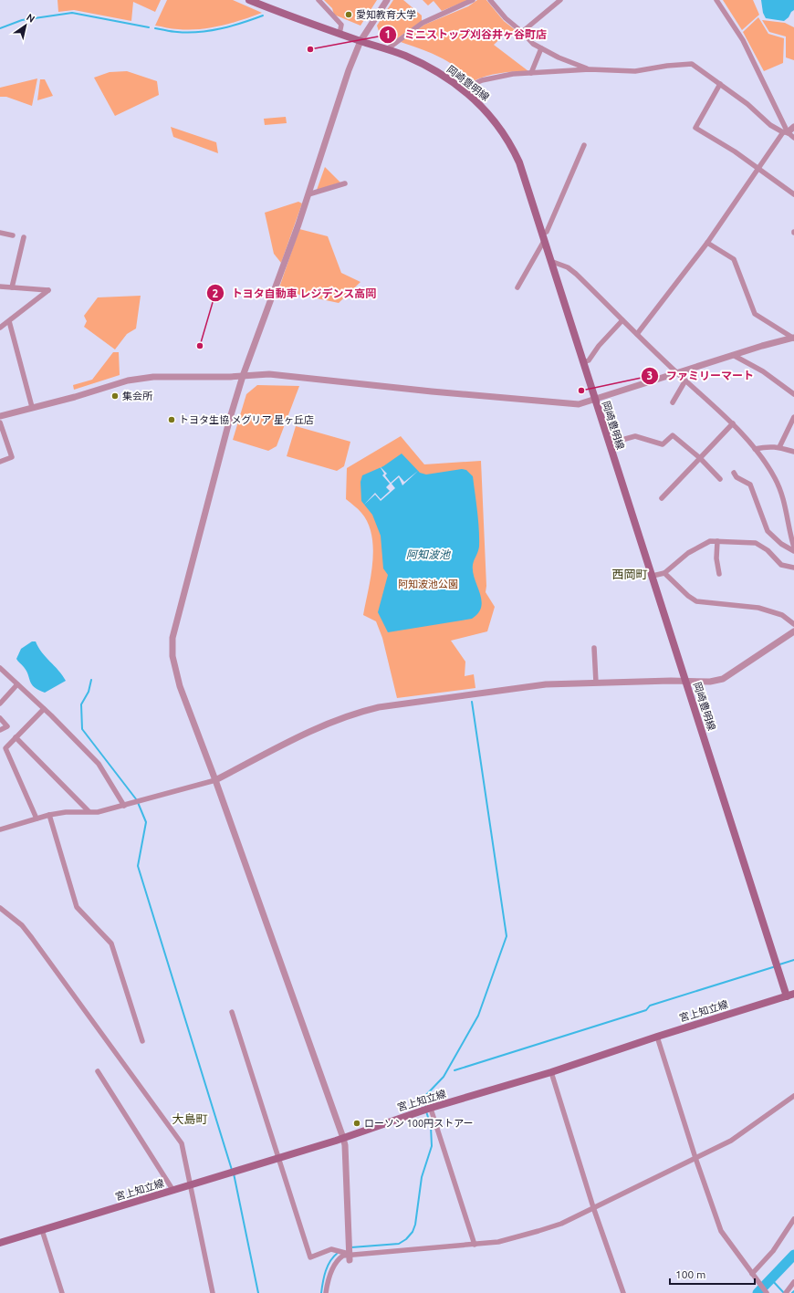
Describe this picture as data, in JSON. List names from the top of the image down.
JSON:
{
  "streets": {
    "main road": ["岡崎豊明線", "宮上知立線"]
  },
  "crossings": [
    ["岡崎豊明線", "宮上知立線"]
  ],
  "districts": ["西岡町", "大島町"],
  "water": ["阿知波池"],
  "parks": ["阿知波池公園"],
  "places": [
    "愛知教育大学",
    "ミニストップ刈谷井ヶ谷町店",
    "トヨタ自動車 レジデンス高岡",
    "ファミリーマート",
    "集会所",
    "トヨタ生協 メグリア 星ヶ丘店",
    "ローソン 100円ストアー"
  ],
  "scale_bar": "100 m",
  "north": "top right"
}
